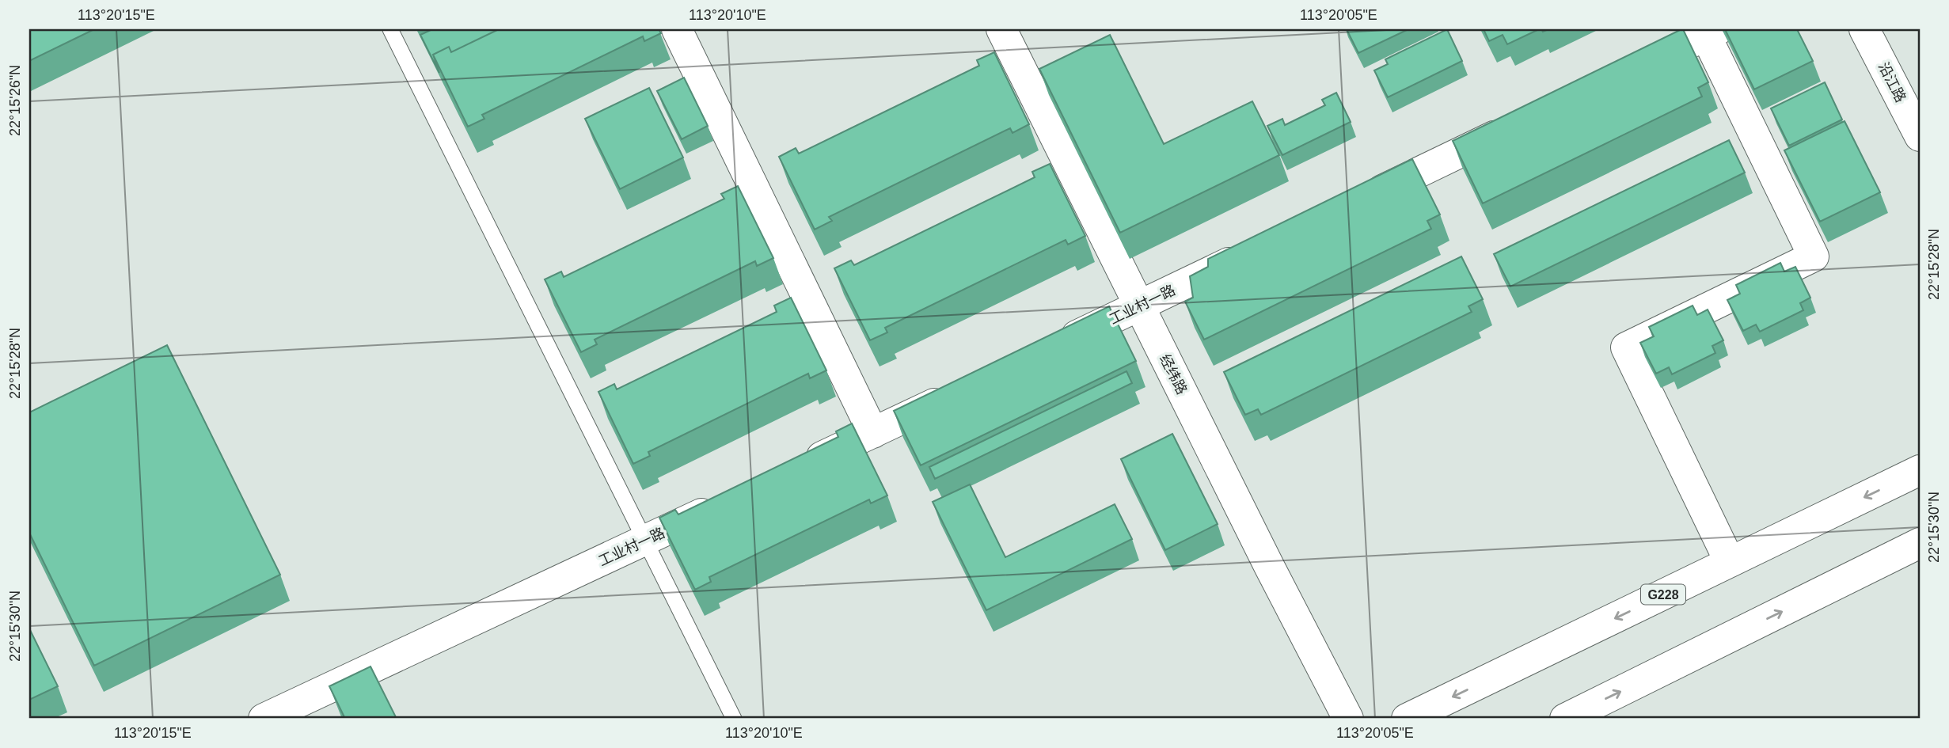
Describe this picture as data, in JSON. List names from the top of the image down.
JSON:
{
  "streets": {
    "main road": [
      "沿江路",
      "工业村一路",
      "经纬路",
      "G228"
    ]
  },
  "crossings": [
    ["工业村一路", "经纬路"]
  ],
  "coordinates": [
    "113°20'15\"E",
    "113°20'10\"E",
    "113°20'05\"E",
    "22°15'26\"N",
    "22°15'28\"N",
    "22°15'30\"N"
  ]
}
